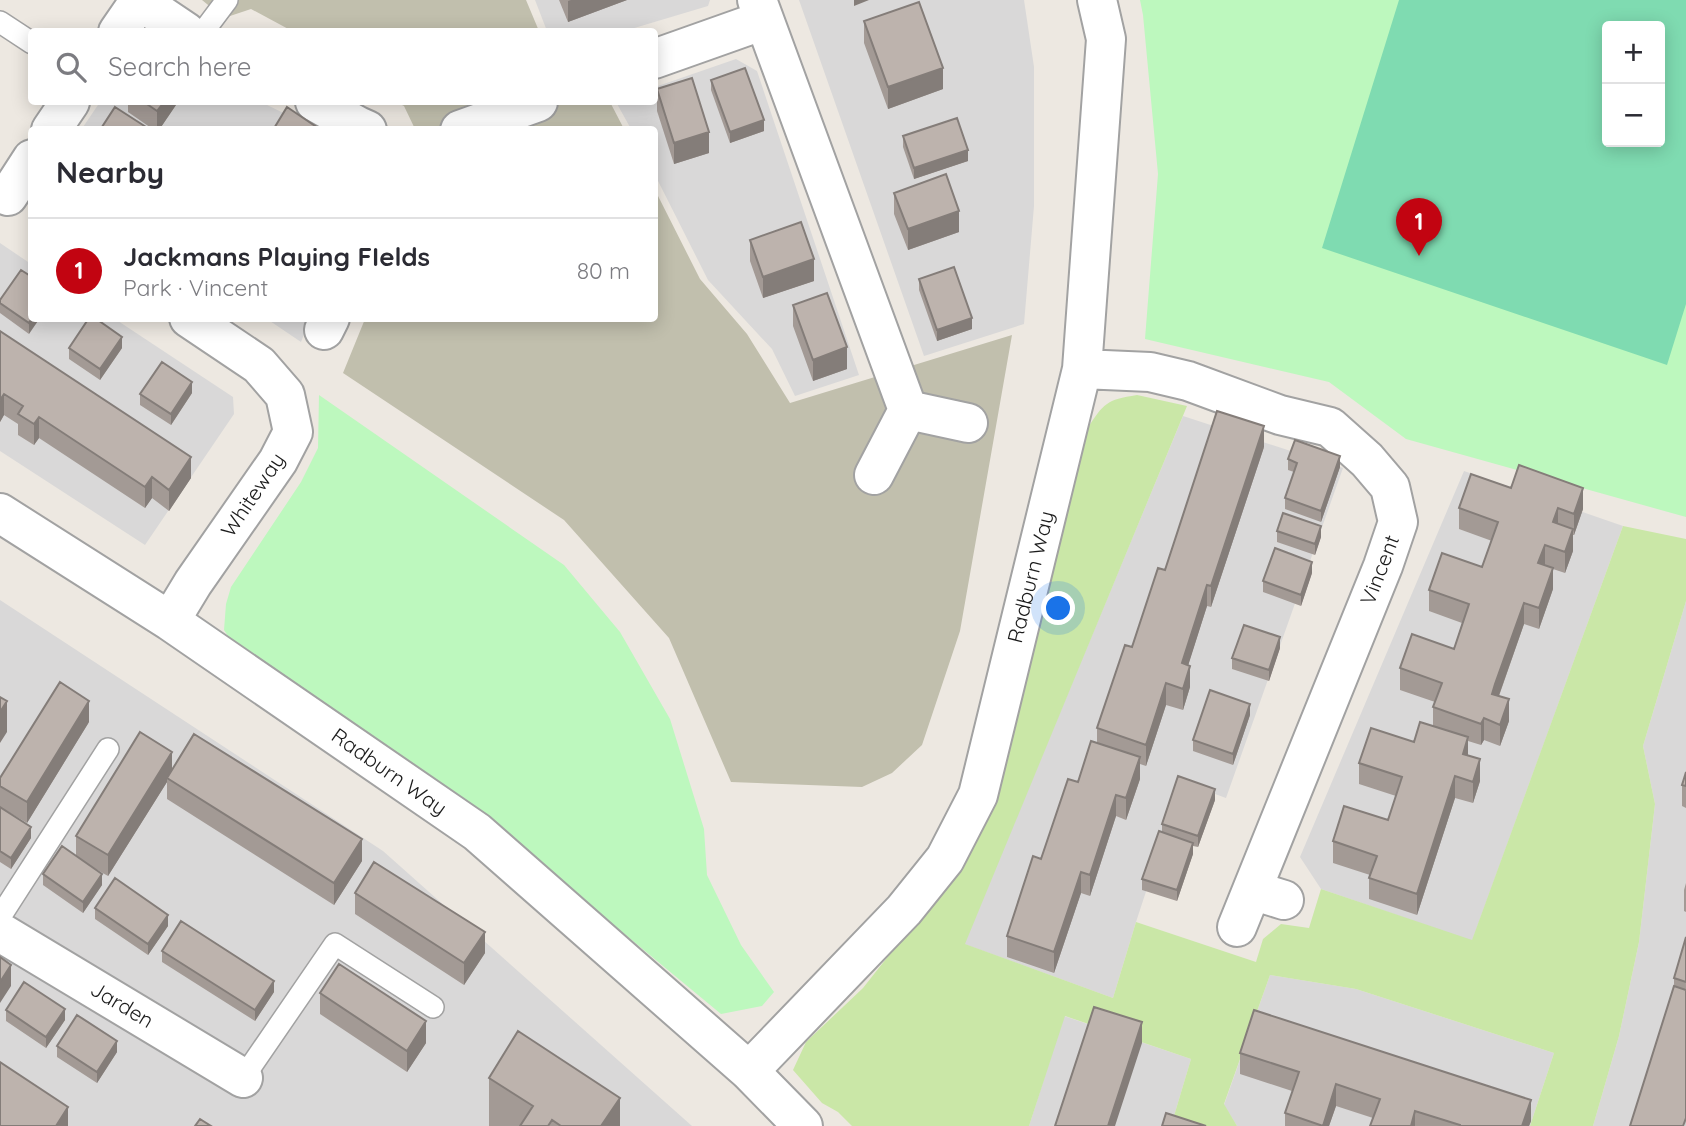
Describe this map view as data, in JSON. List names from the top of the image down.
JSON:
{
  "streets": {
    "street": [
      "Whiteway",
      "Vincent",
      "Radburn Way",
      "Jarden"
    ]
  },
  "crossings": [
    ["Whiteway", "Radburn Way"],
    ["Vincent", "Radburn Way"]
  ],
  "page": {
    "map_buttons": ["+", "−"],
    "search": "Search here",
    "heading": "Nearby",
    "pins": "1",
    "list": [
      {
        "mark": "1",
        "name": "Jackmans Playing FIelds",
        "note": "Park · Vincent",
        "value": "80 m"
      }
    ]
  }
}
